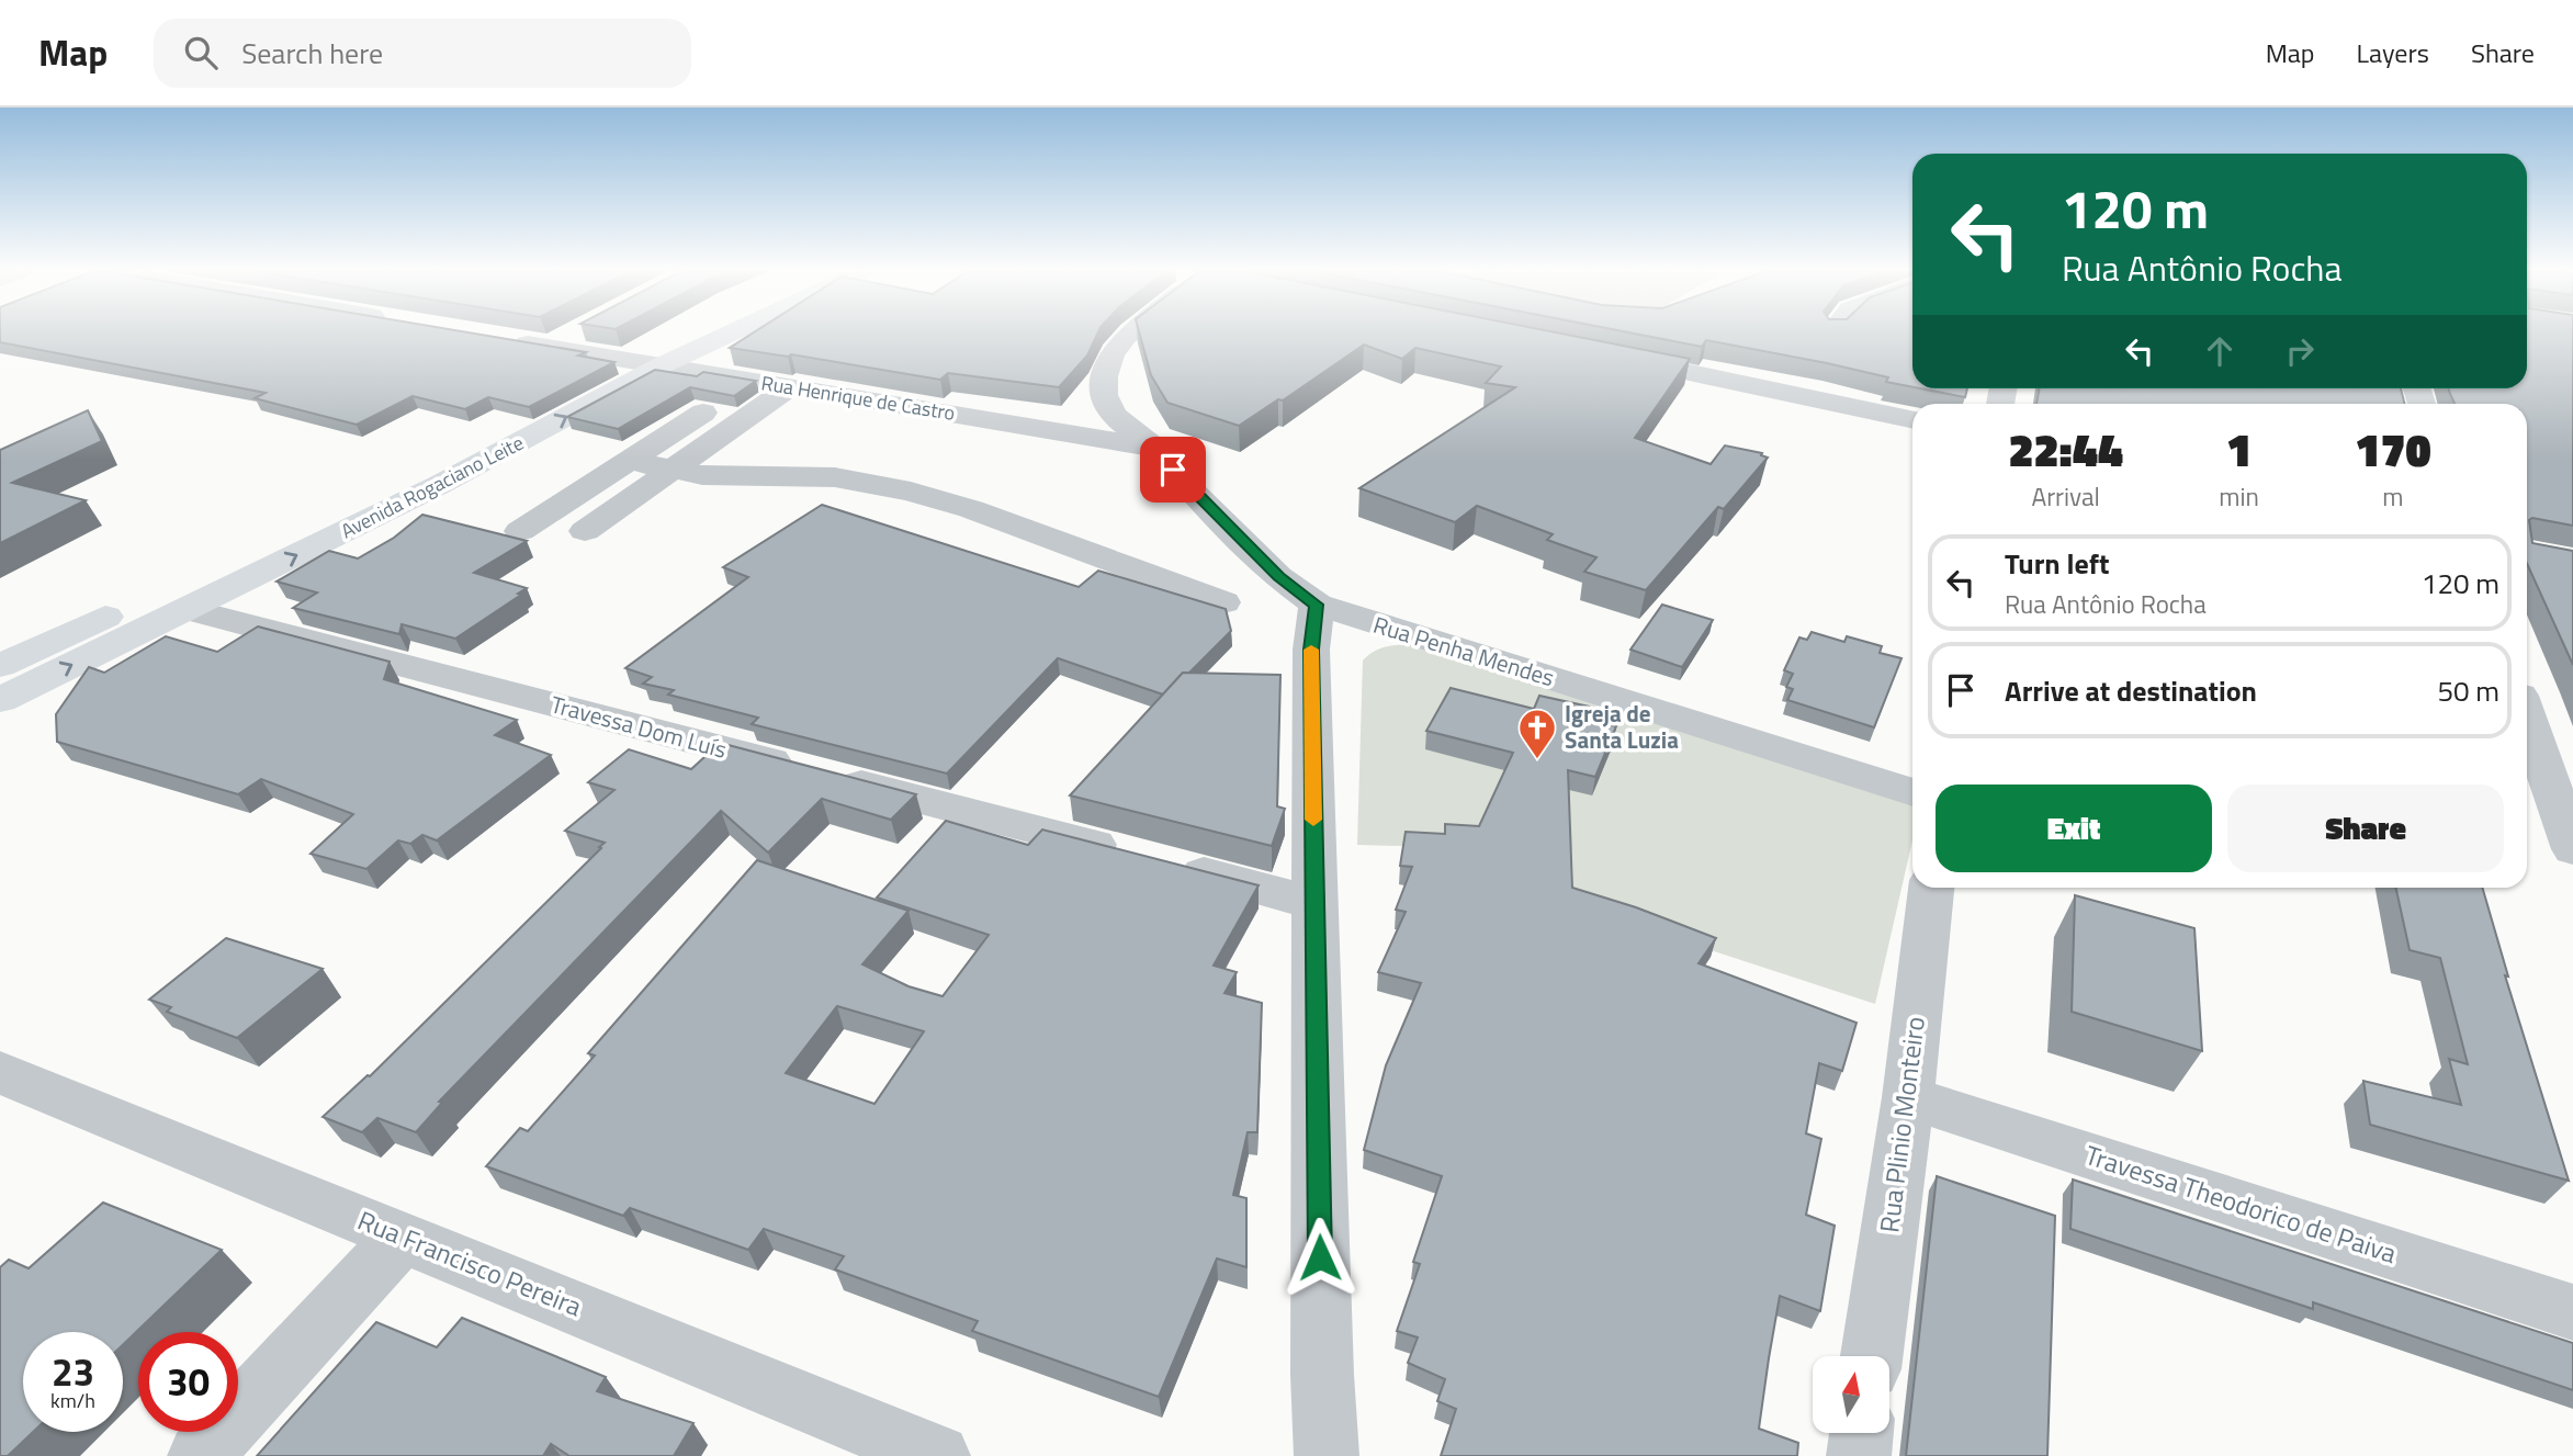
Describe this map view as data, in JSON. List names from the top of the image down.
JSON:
{
  "streets": {
    "main road": ["Avenida Rogaciano Leite"],
    "street": [
      "Rua Henrique de Castro",
      "Rua Penha Mendes",
      "Travessa Dom Luís",
      "Rua Plinio Monteiro",
      "Travessa Theodorico de Paiva",
      "Rua Francisco Pereira"
    ]
  },
  "crossings": [
    ["Rua Henrique de Castro", "Avenida Rogaciano Leite"],
    ["Rua Henrique de Castro", "Rua Penha Mendes"],
    ["Avenida Rogaciano Leite", "Travessa Dom Luís"],
    ["Rua Plinio Monteiro", "Travessa Theodorico de Paiva"]
  ],
  "places": {
    "church": ["Igreja de Santa Luzia"]
  },
  "north": "top",
  "page": {
    "header": "Map",
    "search": "Search here",
    "nav": ["Map", "Layers", "Share"],
    "turn": ["120 m", "Rua Antônio Rocha"],
    "eta": [
      "22:44",
      "Arrival",
      "1",
      "min",
      "170",
      "m"
    ],
    "list": [
      {
        "name": "Turn left",
        "note": "Rua Antônio Rocha",
        "value": "120 m"
      },
      {
        "name": "Arrive at destination",
        "value": "50 m"
      }
    ],
    "buttons": ["Exit", "Share"],
    "speed": "23 km/h",
    "limit": "30"
  }
}
